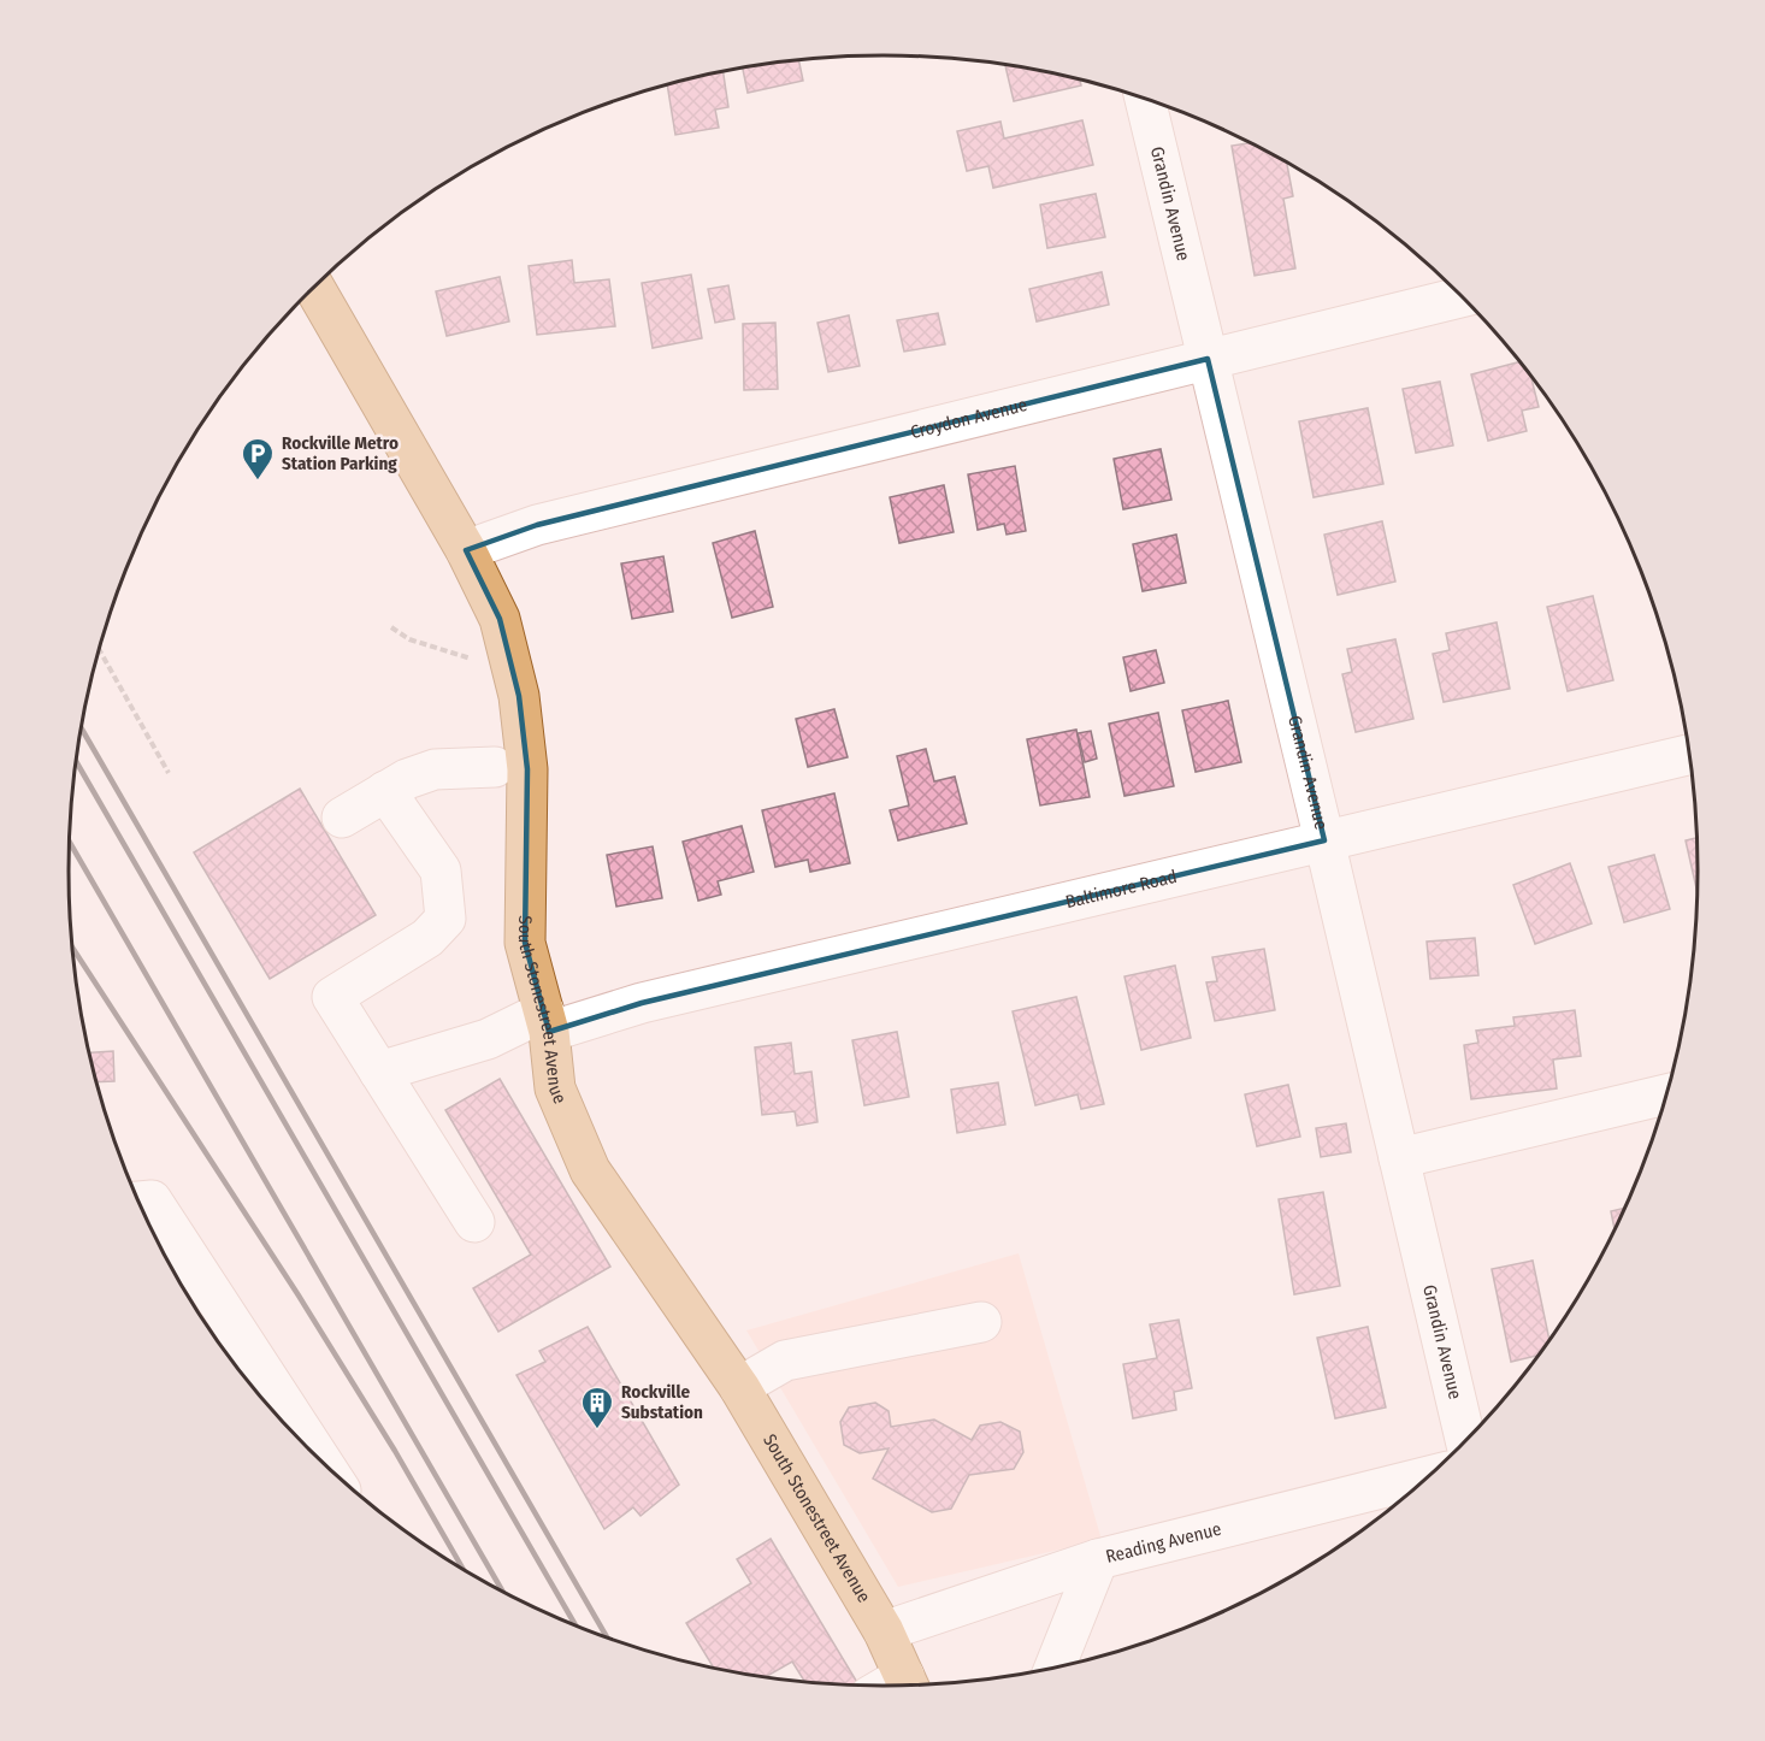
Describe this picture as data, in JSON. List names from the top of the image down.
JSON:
{
  "streets": {
    "main road": ["South Stonestreet Avenue"],
    "street": [
      "Grandin Avenue",
      "Croydon Avenue",
      "Baltimore Road",
      "Reading Avenue"
    ]
  },
  "crossings": [
    ["Grandin Avenue", "Croydon Avenue"],
    ["Grandin Avenue", "Baltimore Road"],
    ["Croydon Avenue", "South Stonestreet Avenue"],
    ["Baltimore Road", "South Stonestreet Avenue"],
    ["South Stonestreet Avenue", "Reading Avenue"]
  ],
  "places": {
    "parking": ["Rockville Metro Station Parking"],
    "building": ["Rockville Substation"]
  }
}
